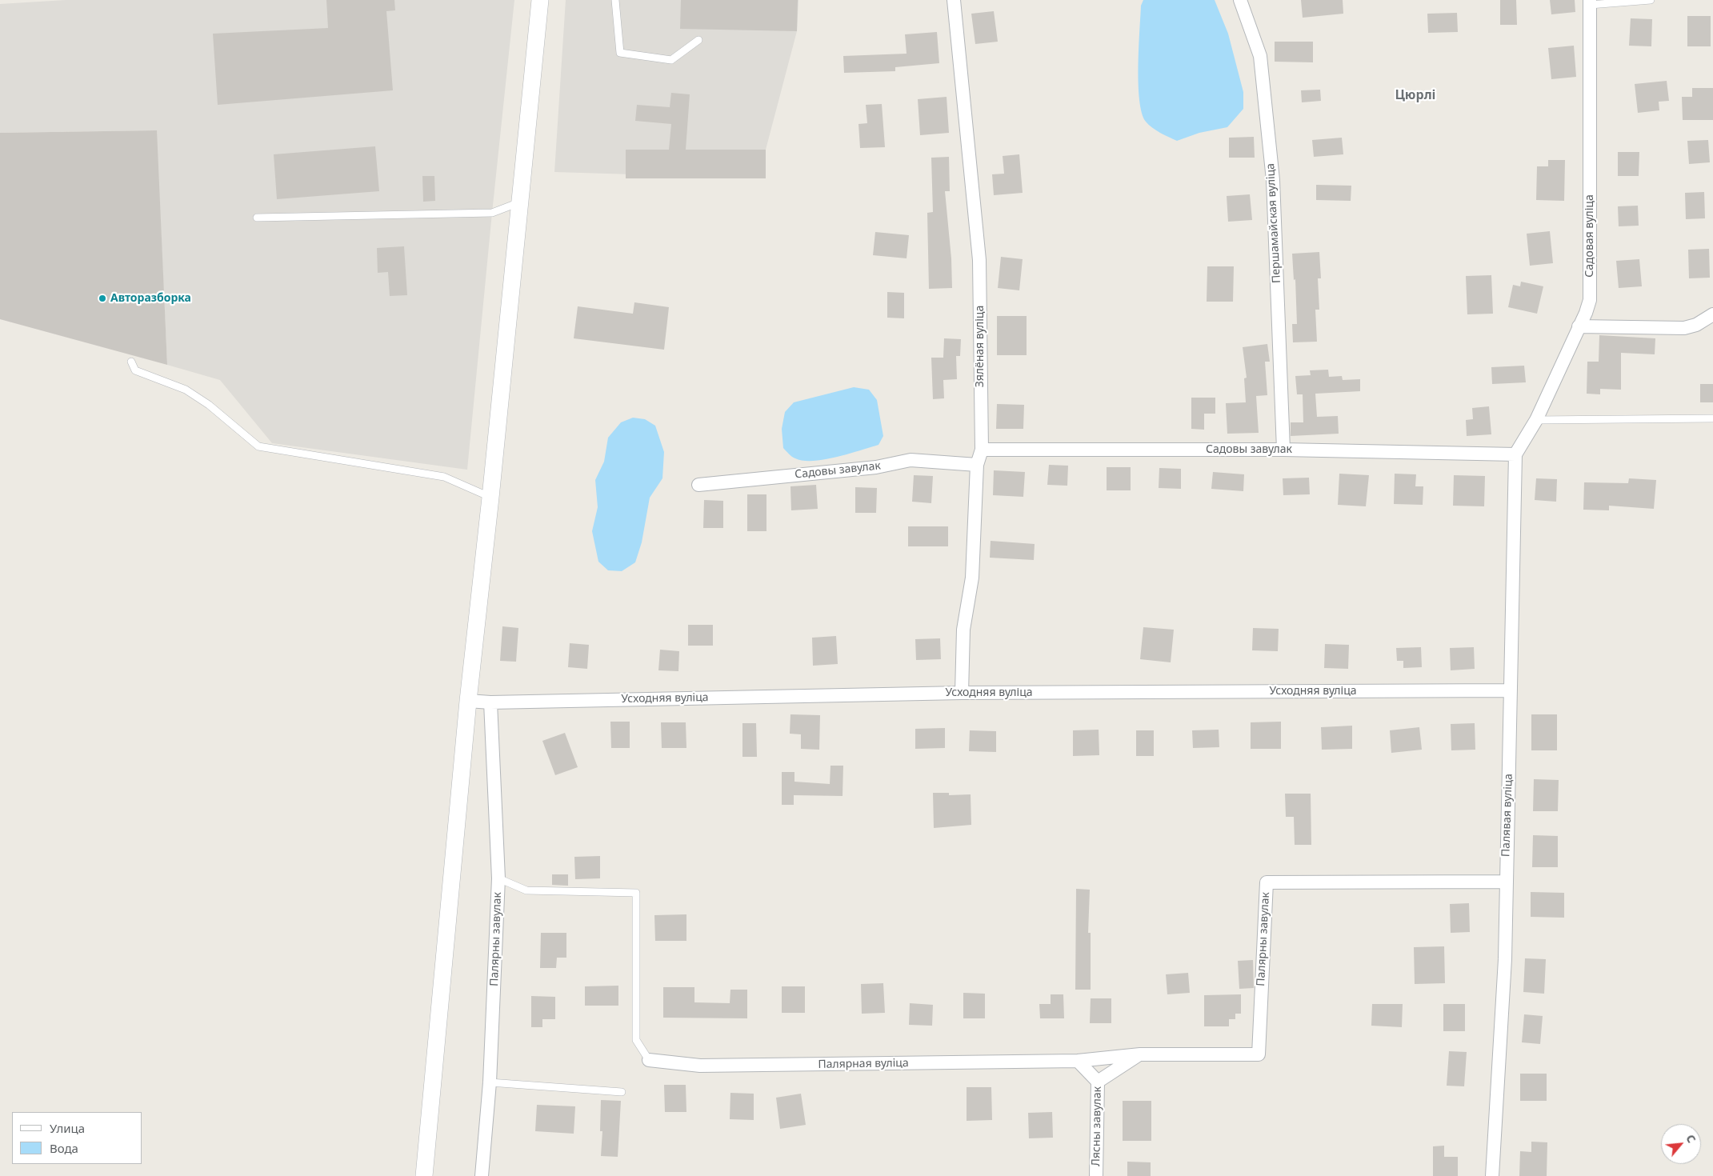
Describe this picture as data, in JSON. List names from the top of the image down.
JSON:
{
  "streets": {
    "street": [
      "Першамайская вуліца",
      "Садовая вуліца",
      "Зялёная вуліца",
      "Садовы завулак",
      "Усходняя вуліца",
      "Палявая вуліца",
      "Палярны завулак",
      "Палярная вуліца",
      "Лясны завулак"
    ]
  },
  "crossings": [
    ["Першамайская вуліца", "Садовы завулак"],
    ["Садовая вуліца", "Садовы завулак"],
    ["Садовая вуліца", "Палявая вуліца"],
    ["Зялёная вуліца", "Садовы завулак"],
    ["Зялёная вуліца", "Усходняя вуліца"],
    ["Садовы завулак", "Палявая вуліца"],
    ["Усходняя вуліца", "Палявая вуліца"],
    ["Усходняя вуліца", "Палярны завулак"],
    ["Палявая вуліца", "Палярны завулак"],
    ["Палярны завулак", "Палярная вуліца"],
    ["Палярны завулак", "Лясны завулак"],
    ["Палярная вуліца", "Лясны завулак"]
  ],
  "districts": ["Цюрлі"],
  "places": ["Авторазборка"],
  "legend": ["Улица", "Вода"],
  "north": "top right"
}
